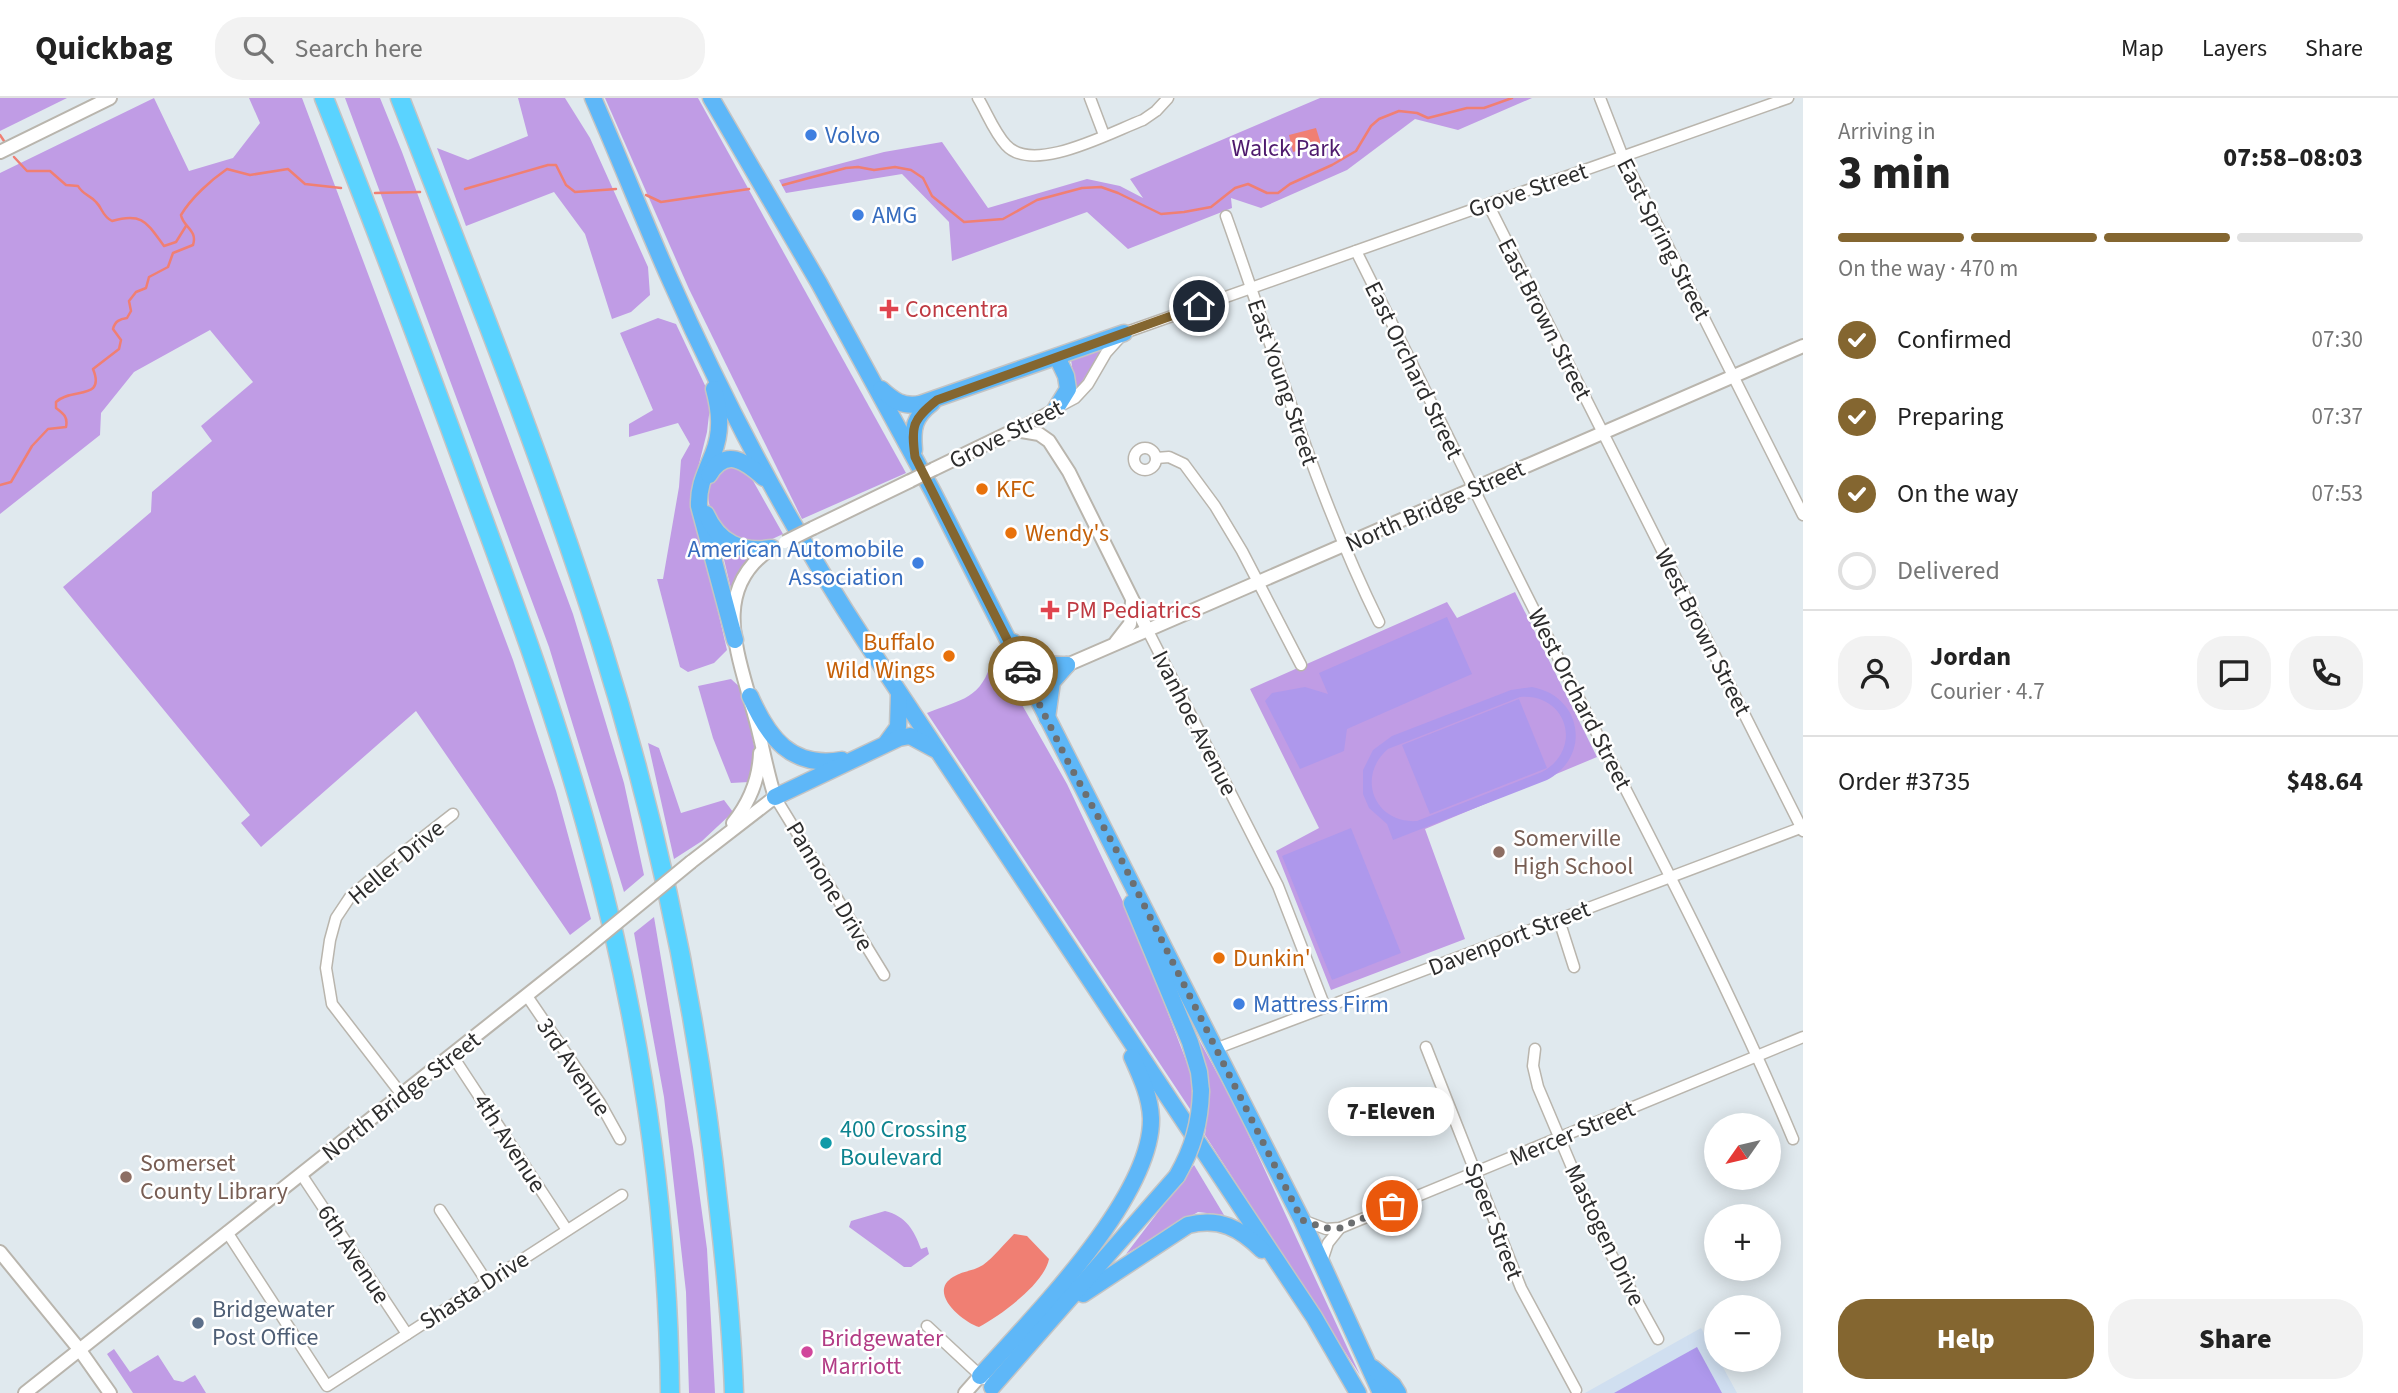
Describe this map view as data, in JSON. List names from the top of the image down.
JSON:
{
  "streets": {
    "street": [
      "Grove Street",
      "East Spring Street",
      "East Brown Street",
      "East Orchard Street",
      "East Young Street",
      "North Bridge Street",
      "West Brown Street",
      "West Orchard Street",
      "Ivanhoe Avenue",
      "Heller Drive",
      "Pannone Drive",
      "Davenport Street",
      "3rd Avenue",
      "Mercer Street",
      "4th Avenue",
      "Speer Street",
      "Mastogen Drive",
      "6th Avenue",
      "Shasta Drive"
    ]
  },
  "crossings": [
    ["Grove Street", "East Spring Street"],
    ["Grove Street", "East Brown Street"],
    ["Grove Street", "East Orchard Street"],
    ["Grove Street", "East Young Street"],
    ["Grove Street", "North Bridge Street"],
    ["Grove Street", "Ivanhoe Avenue"],
    ["Grove Street", "Pannone Drive"],
    ["East Spring Street", "North Bridge Street"],
    ["East Brown Street", "North Bridge Street"],
    ["East Brown Street", "West Brown Street"],
    ["East Orchard Street", "North Bridge Street"],
    ["East Orchard Street", "West Orchard Street"],
    ["East Young Street", "North Bridge Street"],
    ["North Bridge Street", "West Brown Street"],
    ["North Bridge Street", "West Orchard Street"],
    ["North Bridge Street", "Ivanhoe Avenue"],
    ["North Bridge Street", "Heller Drive"],
    ["North Bridge Street", "Pannone Drive"],
    ["North Bridge Street", "3rd Avenue"],
    ["North Bridge Street", "4th Avenue"],
    ["North Bridge Street", "6th Avenue"],
    ["North Bridge Street", "Shasta Drive"],
    ["West Brown Street", "Davenport Street"],
    ["West Orchard Street", "Davenport Street"],
    ["West Orchard Street", "Mercer Street"],
    ["Ivanhoe Avenue", "Davenport Street"],
    ["Mercer Street", "Speer Street"],
    ["Mercer Street", "Mastogen Drive"],
    ["4th Avenue", "Shasta Drive"],
    ["6th Avenue", "Shasta Drive"]
  ],
  "parks": ["Walck Park"],
  "places": {
    "other": [
      "Volvo",
      "AMG",
      "KFC",
      "Wendy's",
      "American Automobile Association",
      "Buffalo Wild Wings",
      "Somerville High School",
      "Dunkin'",
      "Mattress Firm",
      "400 Crossing Boulevard",
      "Somerset County Library",
      "7-Eleven",
      "Bridgewater Post Office",
      "Bridgewater Marriott"
    ],
    "health": ["Concentra", "PM Pediatrics"]
  },
  "north": "bottom left",
  "page": {
    "header": "Quickbag",
    "search": "Search here",
    "nav": ["Map", "Layers", "Share"],
    "heading": ["3 min", "Arriving in", "07:58–08:03"],
    "panel": [
      "Jordan",
      "Courier · 4.7",
      "Order #3735",
      "$48.64"
    ],
    "bar": "On the way · 470 m",
    "list": [
      ["Confirmed", "07:30"],
      ["Preparing", "07:37"],
      ["On the way", "07:53"],
      "Delivered"
    ],
    "bubble": "7-Eleven",
    "map_buttons": ["+", "−"],
    "buttons": ["Help", "Share"]
  }
}
